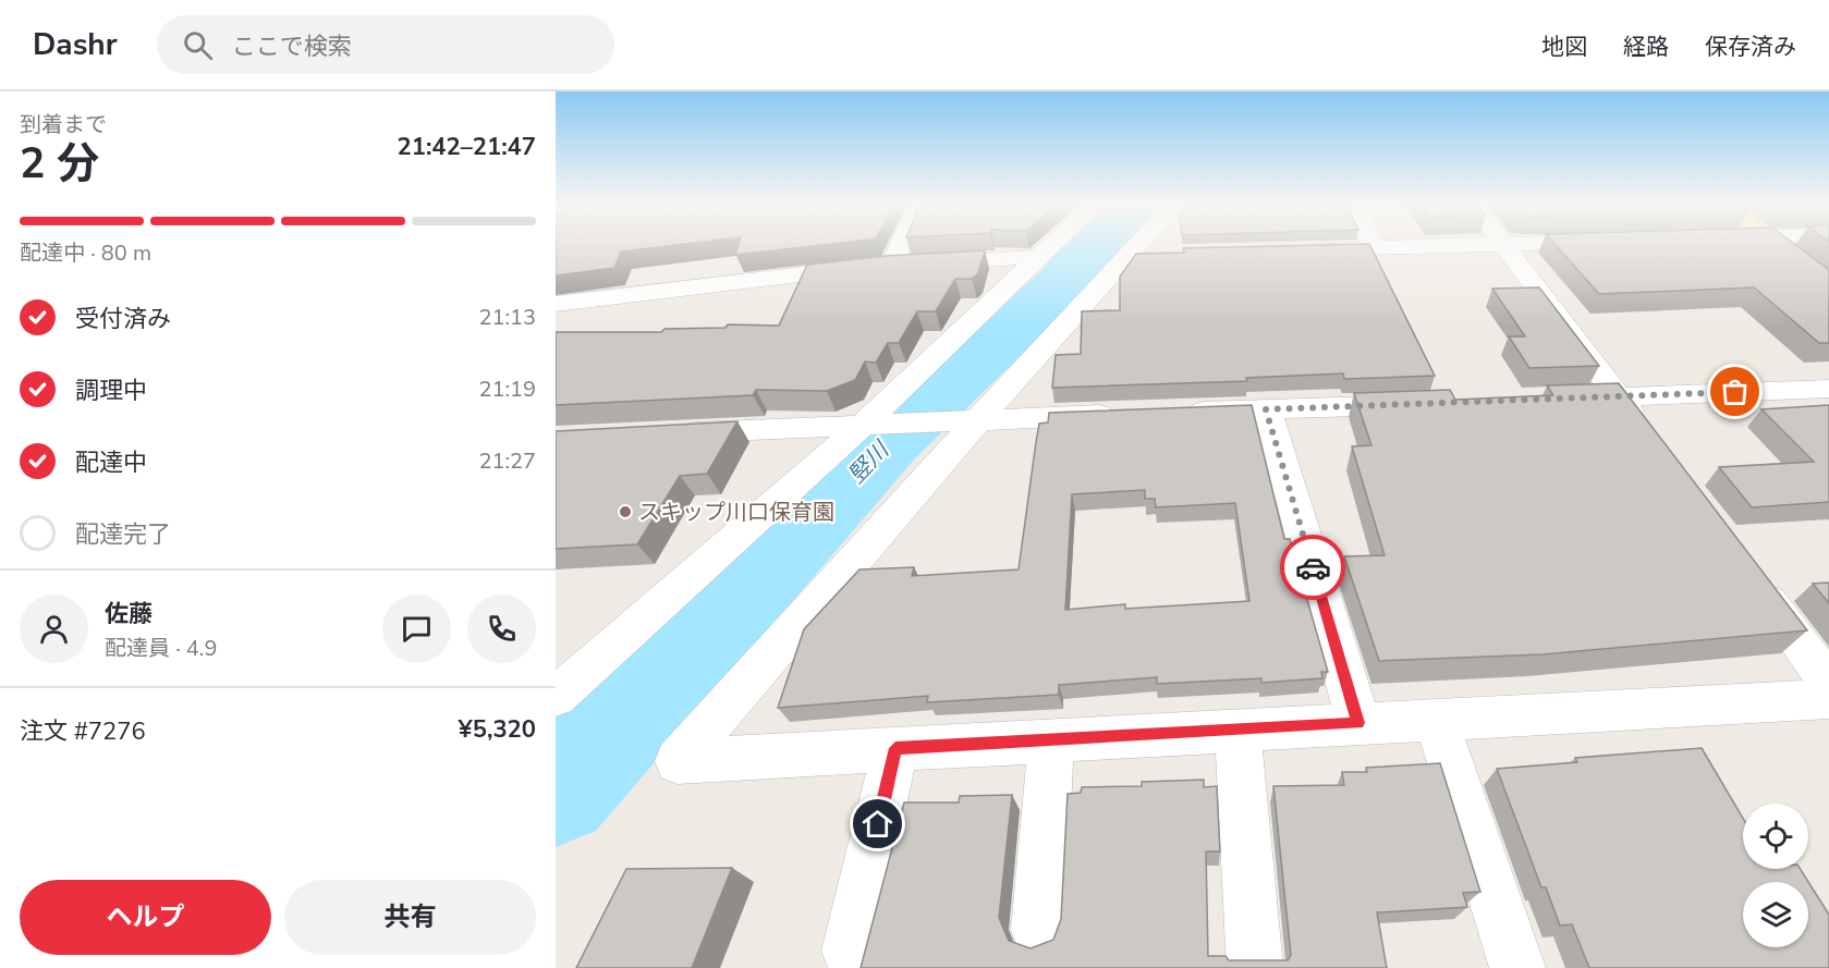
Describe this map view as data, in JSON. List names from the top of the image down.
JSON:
{
  "water": ["竪川"],
  "places": ["スキップ川口保育園"],
  "page": {
    "header": "Dashr",
    "search": "ここで検索",
    "nav": ["地図", "経路", "保存済み"],
    "heading": ["2 分", "到着まで", "21:42–21:47"],
    "panel": [
      "佐藤",
      "配達員 · 4.9",
      "注文 #7276",
      "¥5,320"
    ],
    "bar": "配達中 · 80 m",
    "list": [
      ["受付済み", "21:13"],
      ["調理中", "21:19"],
      ["配達中", "21:27"],
      "配達完了"
    ],
    "buttons": ["ヘルプ", "共有"]
  }
}
